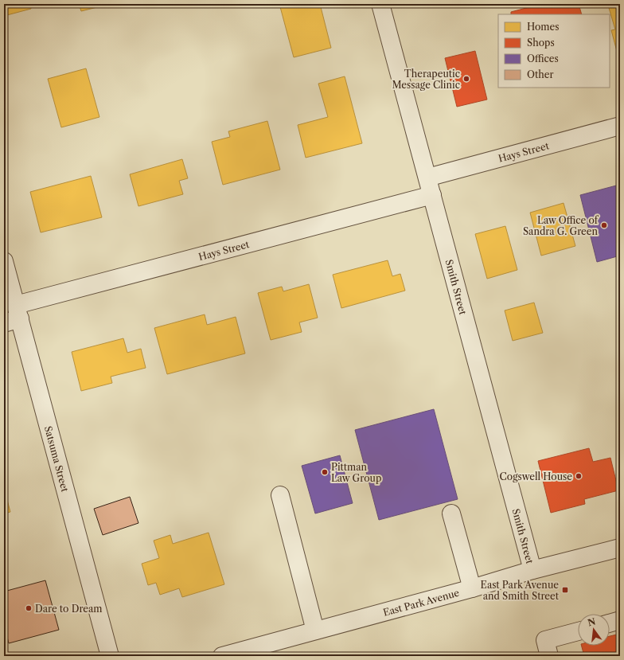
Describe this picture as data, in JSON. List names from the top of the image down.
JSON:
{
  "streets": {
    "street": [
      "Hays Street",
      "Smith Street",
      "Satsuma Street",
      "East Park Avenue"
    ]
  },
  "crossings": [
    ["Hays Street", "Smith Street"],
    ["Hays Street", "Satsuma Street"],
    ["Smith Street", "East Park Avenue"]
  ],
  "places": {
    "other": [
      "Therapeutic Message Clinic",
      "Law Office of Sandra G. Green",
      "Pittman Law Group",
      "Cogswell House",
      "Dare to Dream"
    ],
    "transit": ["East Park Avenue and Smith Street"]
  },
  "legend": [
    "Homes",
    "Shops",
    "Offices",
    "Other"
  ],
  "north": "top"
}
